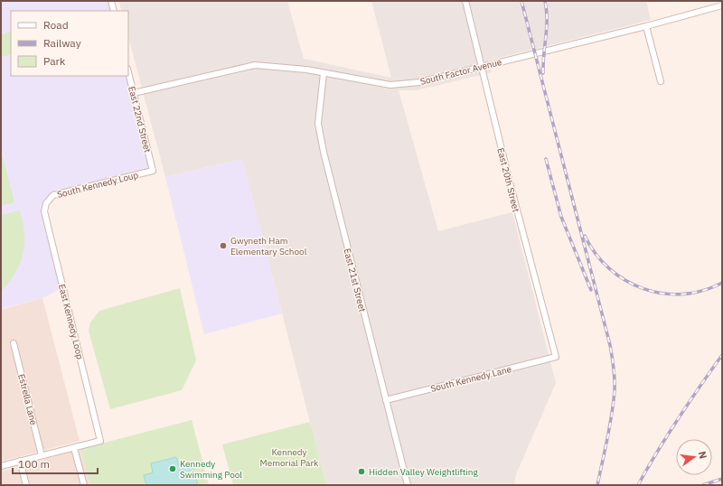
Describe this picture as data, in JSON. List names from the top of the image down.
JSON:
{
  "streets": {
    "street": [
      "South Factor Avenue",
      "East 22nd Street",
      "East 20th Street",
      "South Kennedy Loup",
      "East 21st Street",
      "East Kennedy Loop",
      "South Kennedy Lane",
      "Estrella Lane"
    ]
  },
  "crossings": [
    ["South Factor Avenue", "East 22nd Street"],
    ["South Factor Avenue", "East 20th Street"],
    ["South Factor Avenue", "East 21st Street"],
    ["East 22nd Street", "South Kennedy Loup"],
    ["East 20th Street", "South Kennedy Lane"],
    ["South Kennedy Loup", "East Kennedy Loop"],
    ["East 21st Street", "South Kennedy Lane"]
  ],
  "parks": ["Kennedy Memorial Park"],
  "places": ["Gwyneth Ham Elementary School", "Kennedy Swimming Pool", "Hidden Valley Weightlifting"],
  "legend": ["Road", "Railway", "Park"],
  "scale_bar": "100 m",
  "north": "right"
}
